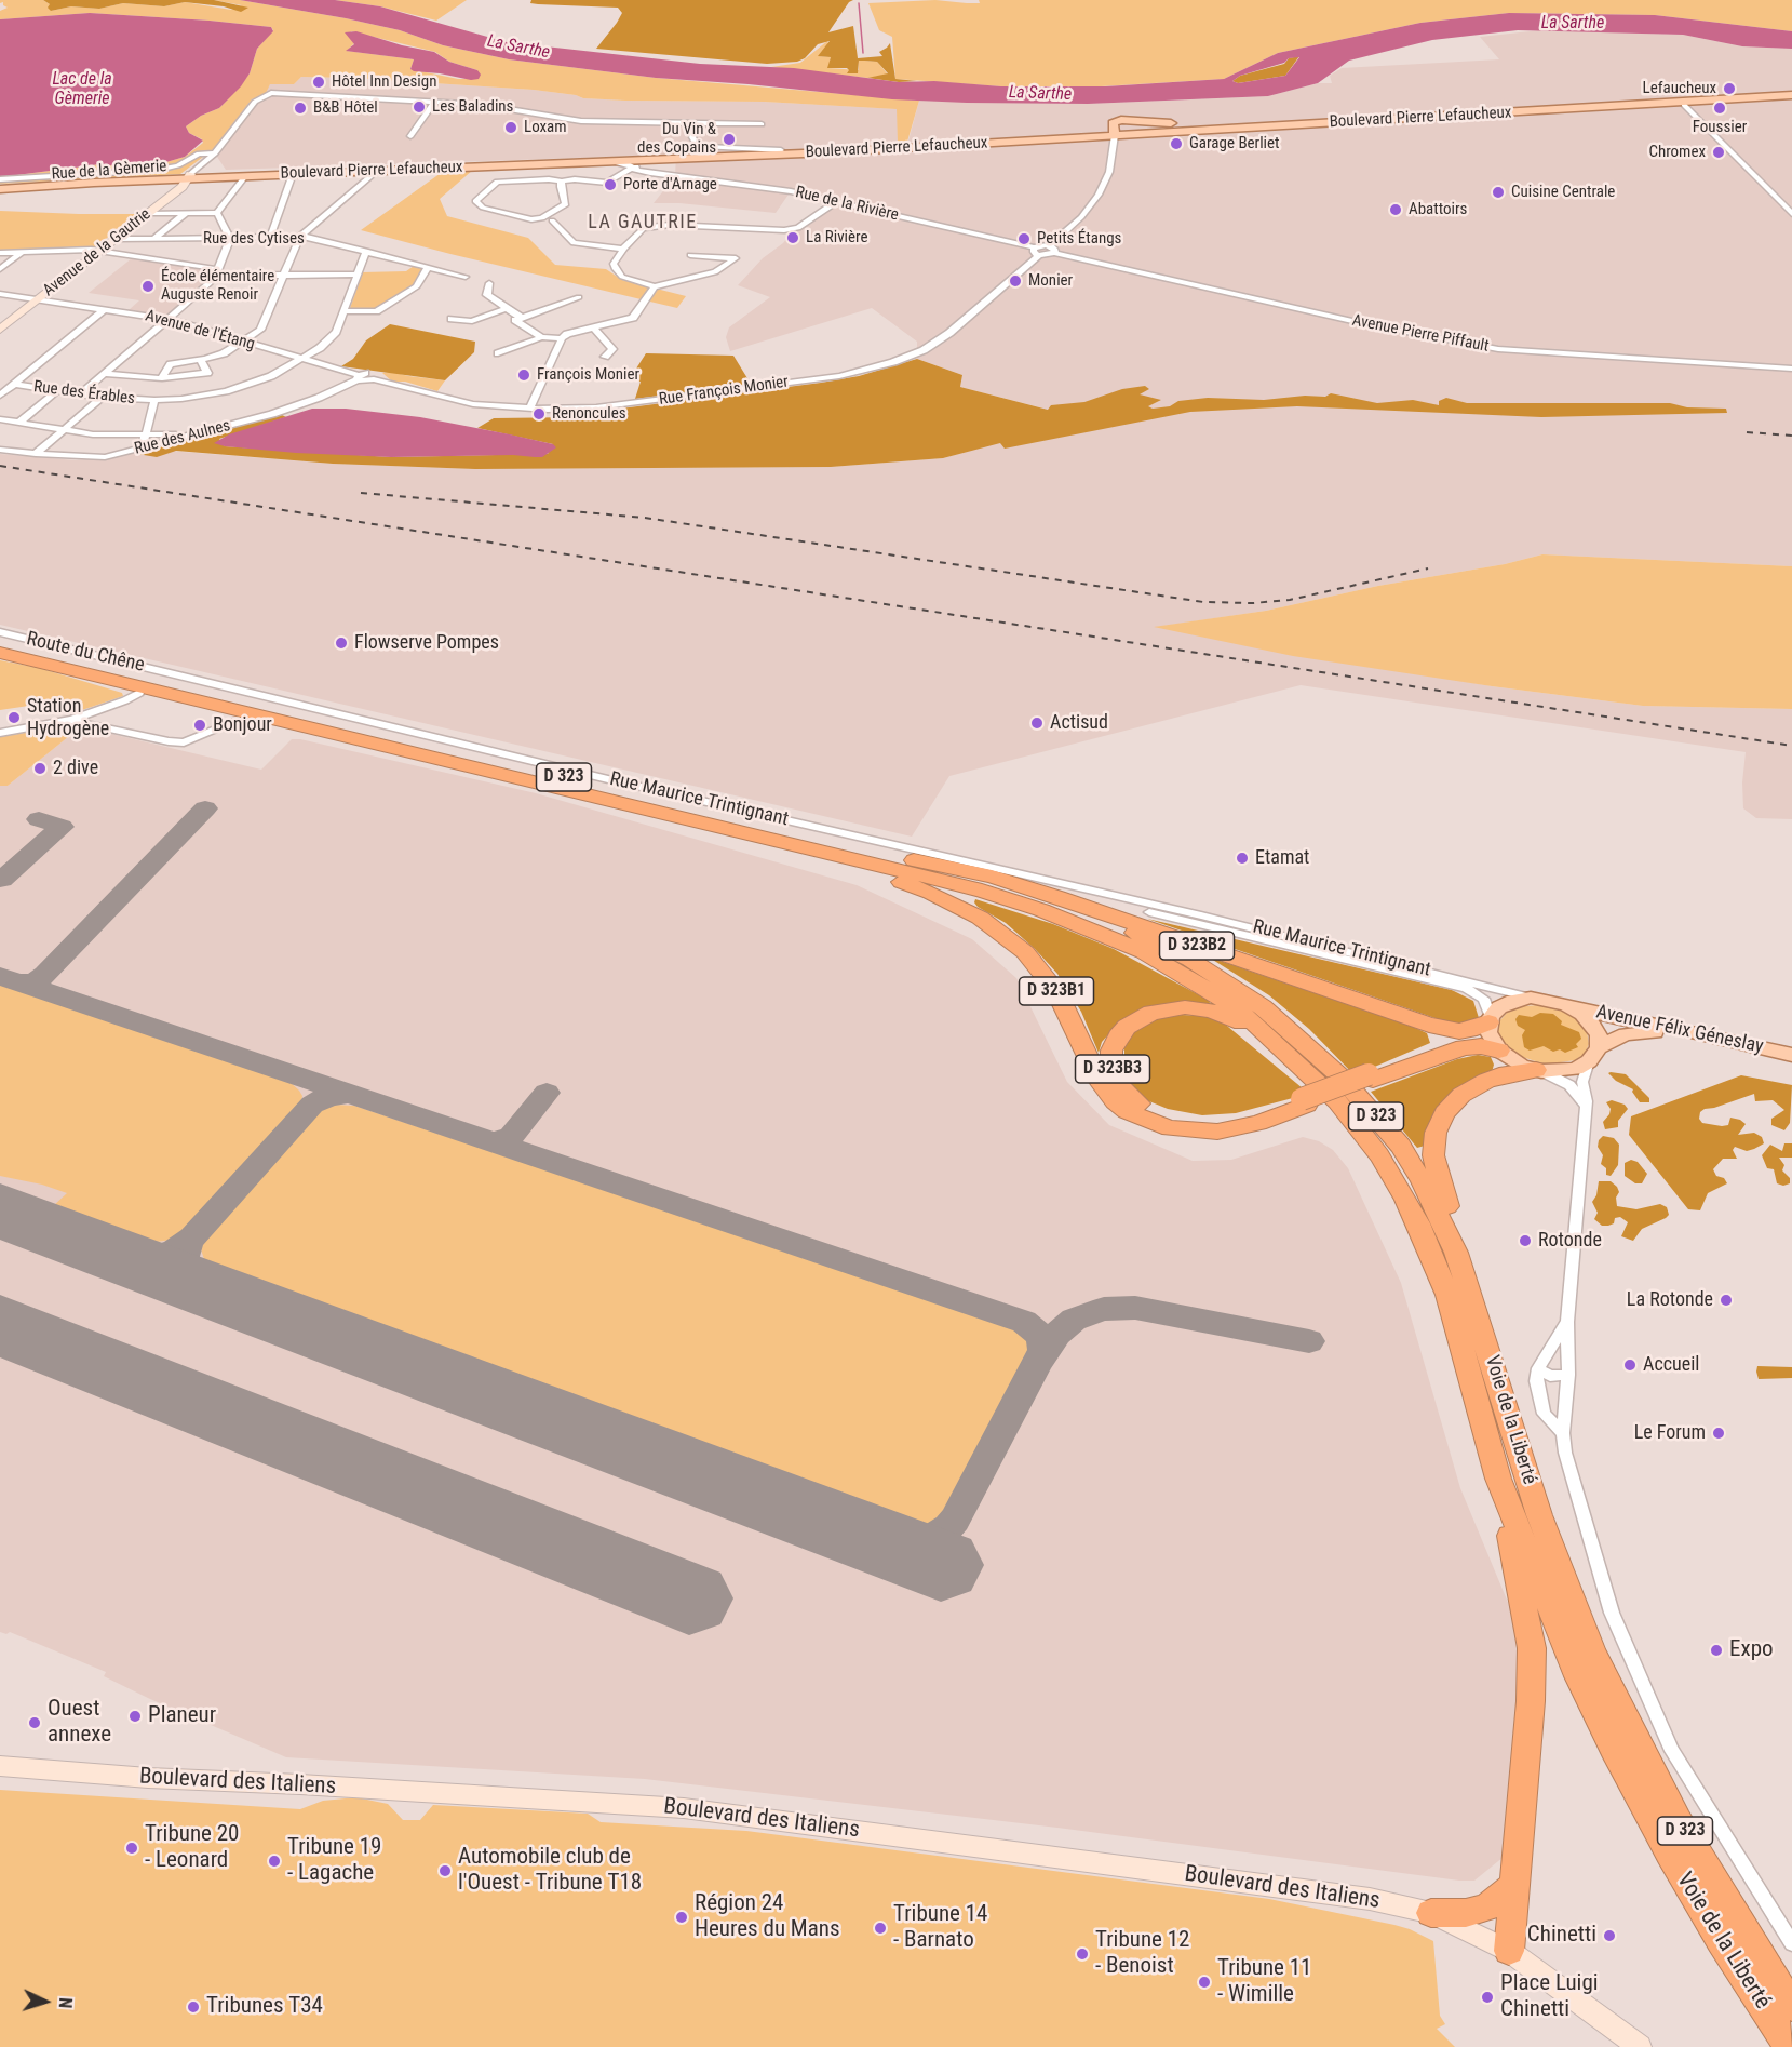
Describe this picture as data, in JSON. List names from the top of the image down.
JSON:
{
  "streets": {
    "highway": [
      "D 323",
      "D 323B2",
      "D 323B1",
      "D 323B3",
      "Voie de la Liberté"
    ],
    "main road": ["Boulevard Pierre Lefaucheux", "Avenue Félix Géneslay"],
    "street": [
      "Rue de la Gèmerie",
      "Rue de la Rivière",
      "Rue des Cytises",
      "Avenue de la Gautrie",
      "Avenue de l'Étang",
      "Avenue Pierre Piffault",
      "Rue François Monier",
      "Rue des Érables",
      "Rue des Aulnes",
      "Route du Chêne",
      "Rue Maurice Trintignant",
      "Boulevard des Italiens"
    ]
  },
  "crossings": [
    ["Boulevard Pierre Lefaucheux", "Rue de la Rivière"],
    ["Boulevard Pierre Lefaucheux", "Avenue de la Gautrie"],
    ["Rue de la Rivière", "Rue François Monier"],
    ["Rue des Cytises", "Avenue de la Gautrie"],
    ["Rue des Cytises", "Rue des Érables"],
    ["Avenue de la Gautrie", "Avenue de l'Étang"],
    ["Avenue de l'Étang", "Rue François Monier"],
    ["Avenue de l'Étang", "Rue des Érables"],
    ["Avenue de l'Étang", "Rue des Aulnes"],
    ["Route du Chêne", "Rue Maurice Trintignant"],
    ["D 323", "D 323B2"],
    ["D 323", "D 323B1"],
    ["D 323", "Voie de la Liberté"],
    ["Rue Maurice Trintignant", "D 323B2"],
    ["Rue Maurice Trintignant", "Avenue Félix Géneslay"],
    ["D 323B2", "Avenue Félix Géneslay"],
    ["D 323B2", "Voie de la Liberté"],
    ["D 323B1", "D 323B3"],
    ["D 323B1", "Voie de la Liberté"],
    ["D 323B3", "Voie de la Liberté"]
  ],
  "districts": ["LA GAUTRIE"],
  "water": ["La Sarthe", "Lac de la Gèmerie"],
  "places": [
    "Hôtel Inn Design",
    "Lefaucheux",
    "Les Baladins",
    "B&B Hôtel",
    "Foussier",
    "Loxam",
    "Du Vin & des Copains",
    "Garage Berliet",
    "Chromex",
    "Porte d'Arnage",
    "Cuisine Centrale",
    "Abattoirs",
    "La Rivière",
    "Petits Étangs",
    "Monier",
    "École élémentaire Auguste Renoir",
    "François Monier",
    "Renoncules",
    "Flowserve Pompes",
    "Station Hydrogène",
    "Actisud",
    "Bonjour",
    "2 dive",
    "Etamat",
    "Rotonde",
    "La Rotonde",
    "Accueil",
    "Le Forum",
    "Expo",
    "Planeur",
    "Ouest annexe",
    "Tribune 20 - Leonard",
    "Tribune 19 - Lagache",
    "Automobile club de l'Ouest - Tribune T18",
    "Région 24 Heures du Mans",
    "Tribune 14 - Barnato",
    "Chinetti",
    "Tribune 12 - Benoist",
    "Tribune 11 - Wimille",
    "Place Luigi Chinetti",
    "Tribunes T34"
  ],
  "north": "right"
}
